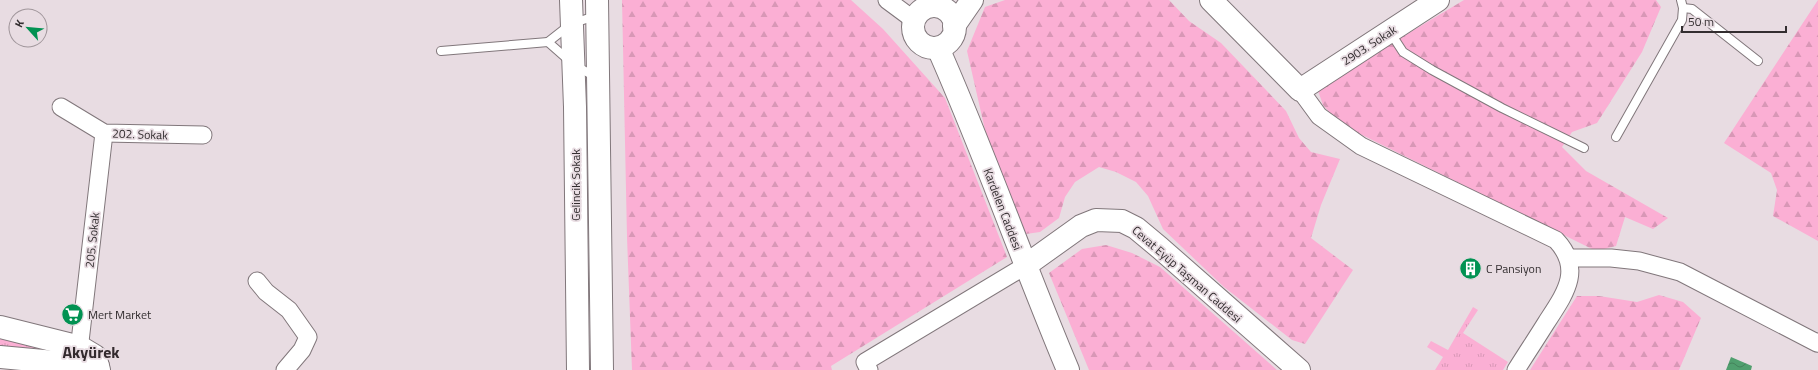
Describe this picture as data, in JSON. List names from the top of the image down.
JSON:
{
  "streets": {
    "street": [
      "2903. Sokak",
      "202. Sokak",
      "Gelincik Sokak",
      "Kardelen Caddesi",
      "205. Sokak",
      "Cevat Eyüp Taşman Caddesi"
    ]
  },
  "crossings": [
    ["202. Sokak", "205. Sokak"],
    ["Kardelen Caddesi", "Cevat Eyüp Taşman Caddesi"]
  ],
  "districts": ["Akyürek"],
  "places": {
    "building": ["C Pansiyon"],
    "supermarket": ["Mert Market"]
  },
  "scale_bar": "50 m",
  "north": "top left"
}
